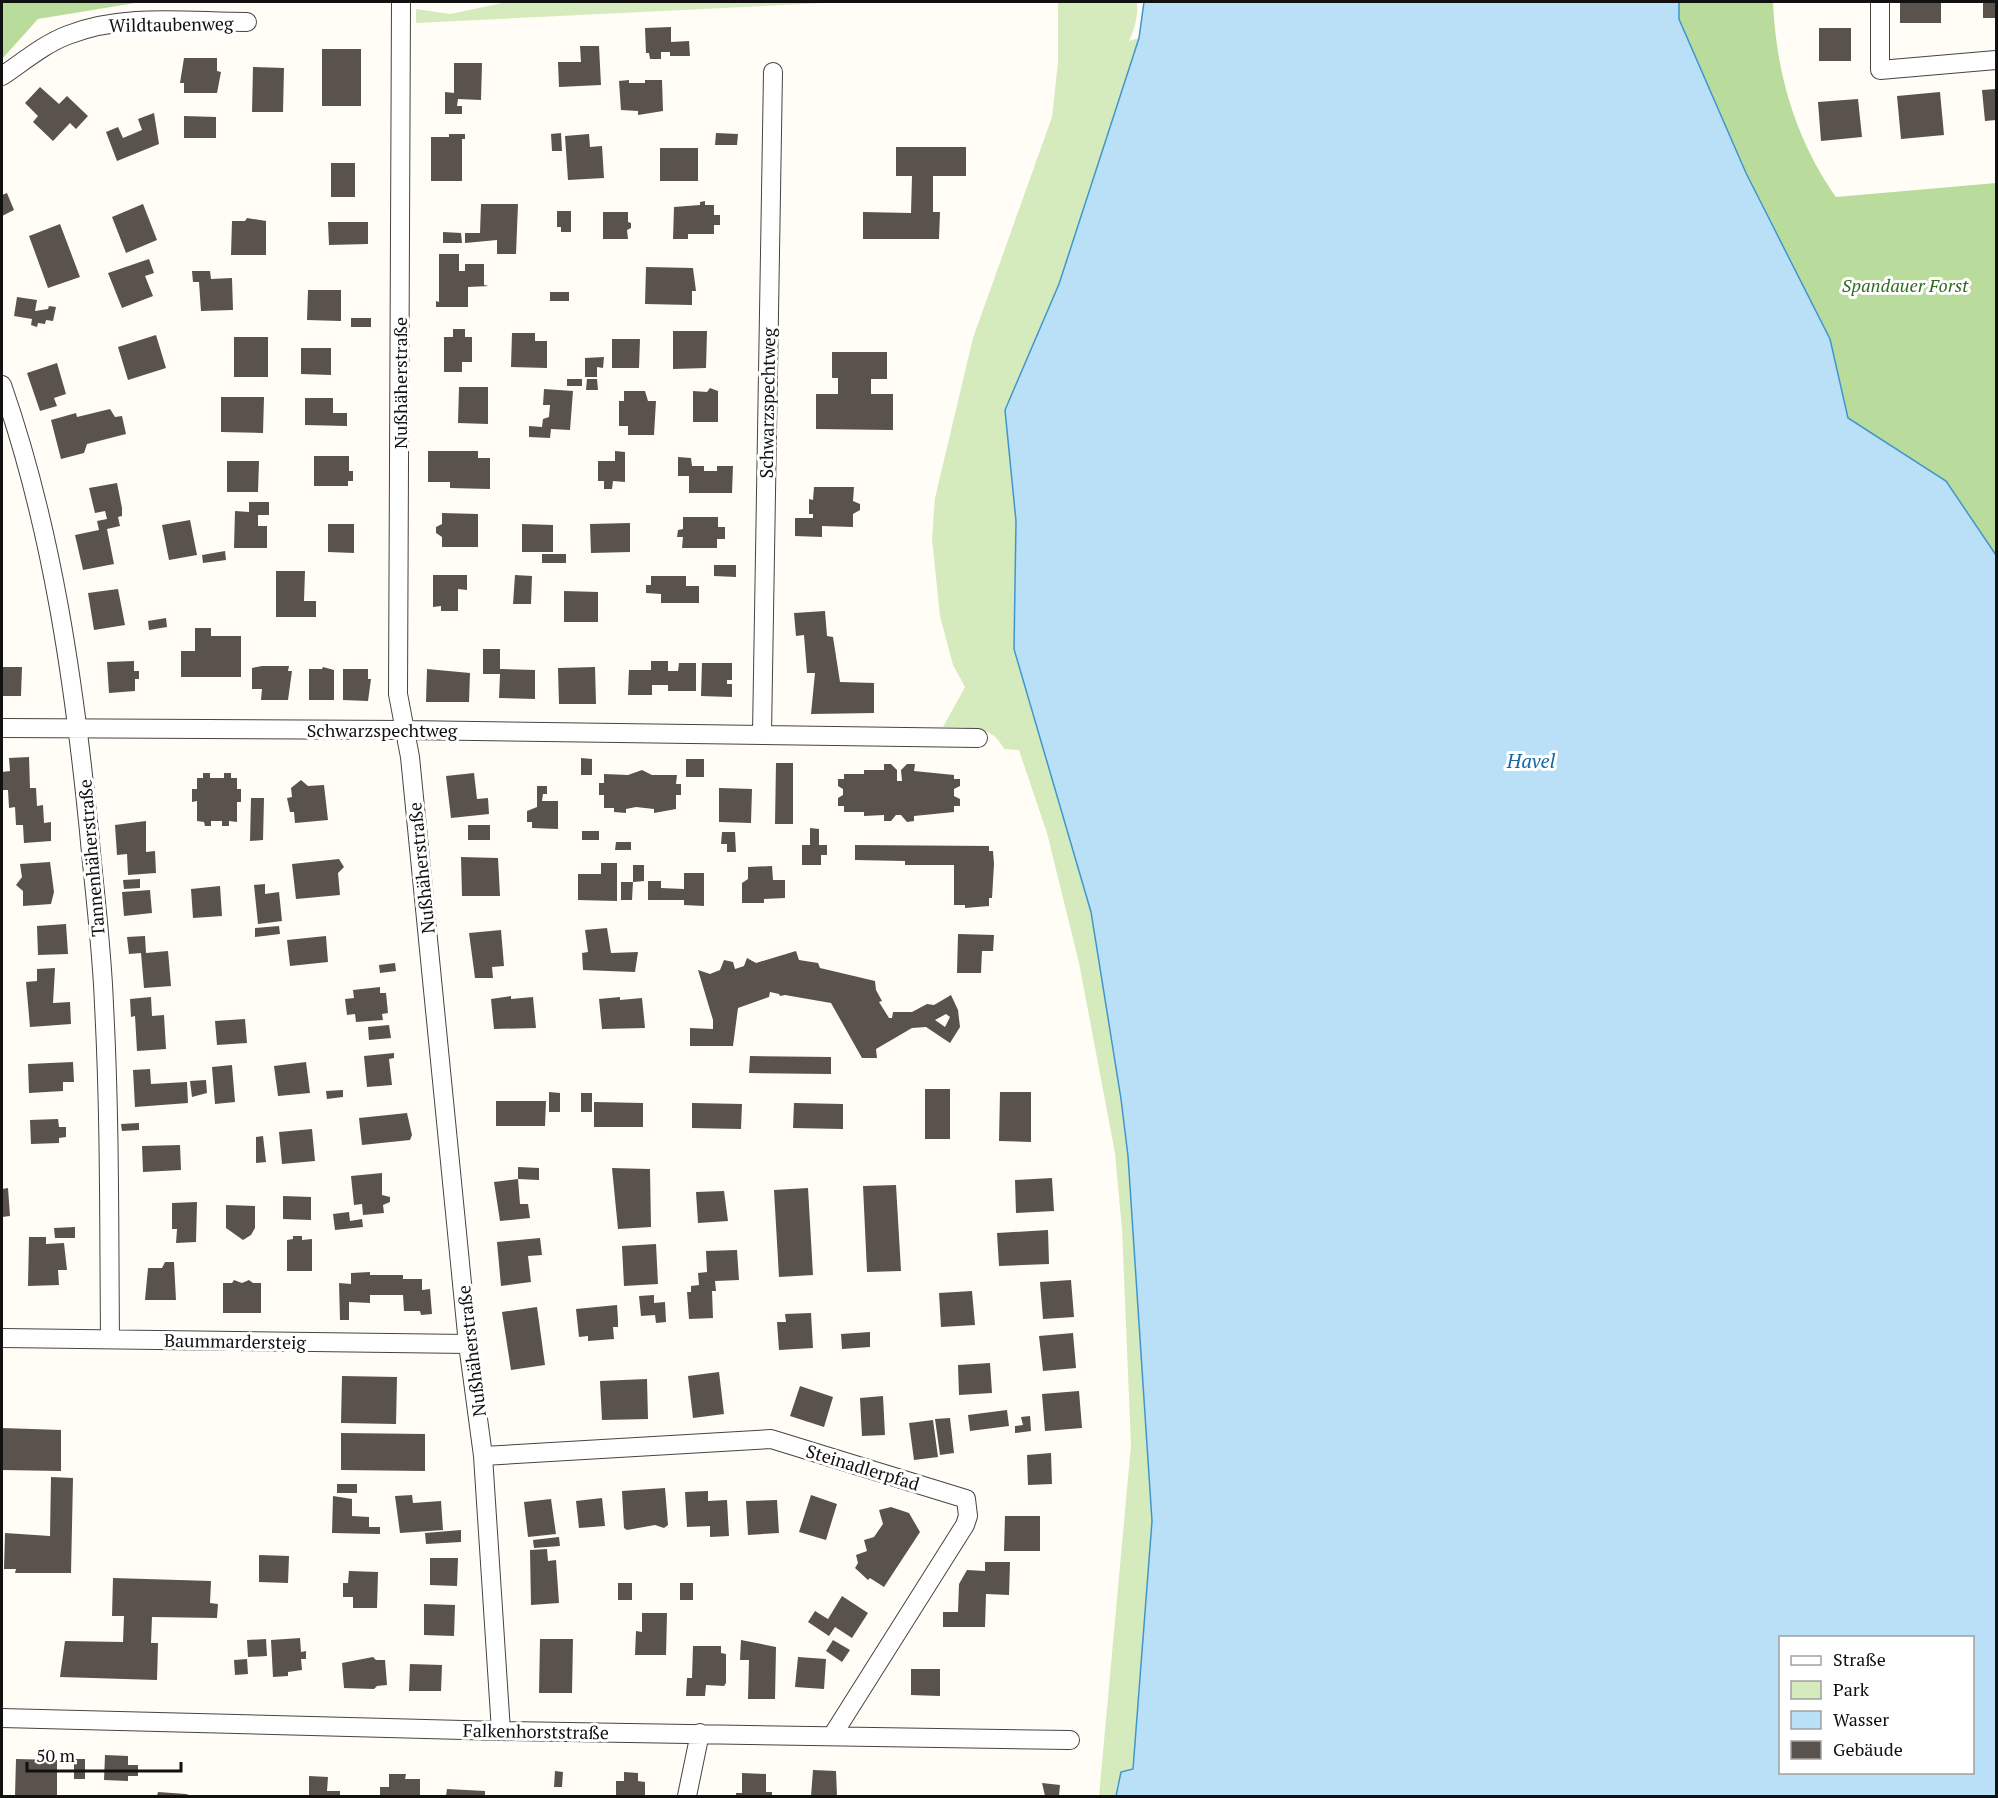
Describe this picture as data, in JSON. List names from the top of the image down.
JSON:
{
  "streets": {
    "street": [
      "Wildtaubenweg",
      "Nußhäherstraße",
      "Schwarzspechtweg",
      "Tannenhäherstraße",
      "Baummardersteig",
      "Steinadlerpfad",
      "Falkenhorststraße"
    ]
  },
  "crossings": [
    ["Nußhäherstraße", "Schwarzspechtweg"],
    ["Nußhäherstraße", "Baummardersteig"],
    ["Nußhäherstraße", "Steinadlerpfad"],
    ["Nußhäherstraße", "Falkenhorststraße"],
    ["Schwarzspechtweg", "Tannenhäherstraße"],
    ["Tannenhäherstraße", "Baummardersteig"],
    ["Steinadlerpfad", "Falkenhorststraße"]
  ],
  "water": ["Havel"],
  "parks": ["Spandauer Forst"],
  "legend": [
    "Straße",
    "Park",
    "Wasser",
    "Gebäude"
  ],
  "scale_bar": "50 m"
}
